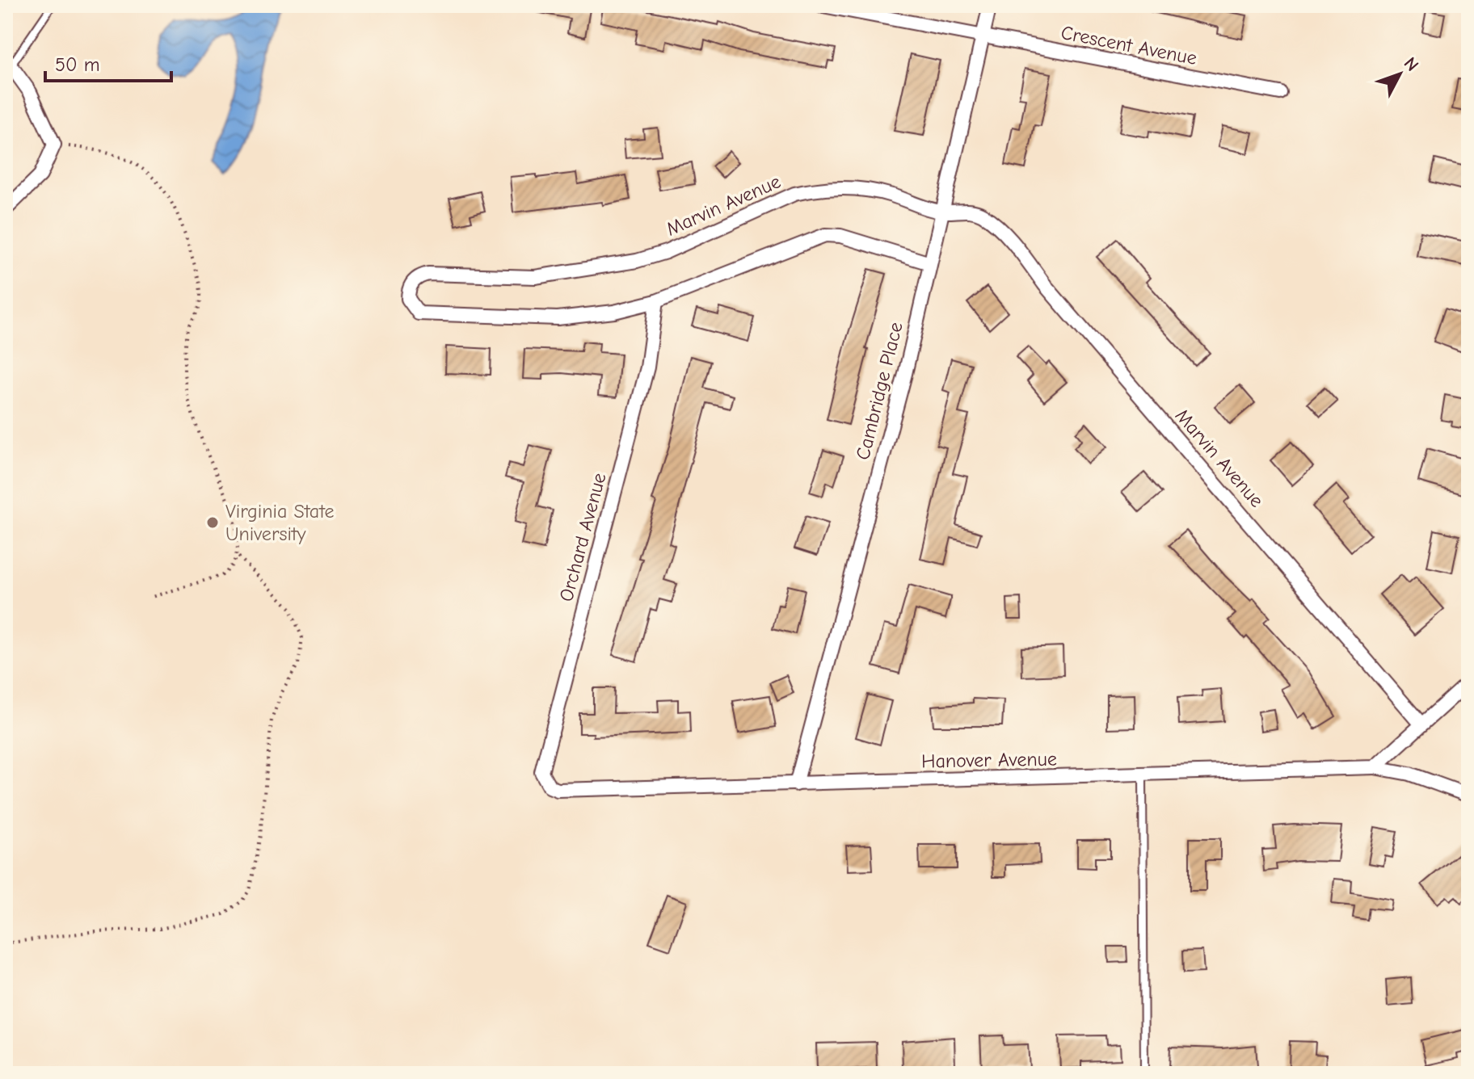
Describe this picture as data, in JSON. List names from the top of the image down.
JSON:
{
  "streets": {
    "street": [
      "Crescent Avenue",
      "Marvin Avenue",
      "Cambridge Place",
      "Orchard Avenue",
      "Hanover Avenue"
    ]
  },
  "crossings": [
    ["Crescent Avenue", "Cambridge Place"],
    ["Marvin Avenue", "Cambridge Place"],
    ["Marvin Avenue", "Orchard Avenue"],
    ["Cambridge Place", "Hanover Avenue"],
    ["Orchard Avenue", "Hanover Avenue"]
  ],
  "places": ["Virginia State University"],
  "scale_bar": "50 m",
  "north": "top right"
}
